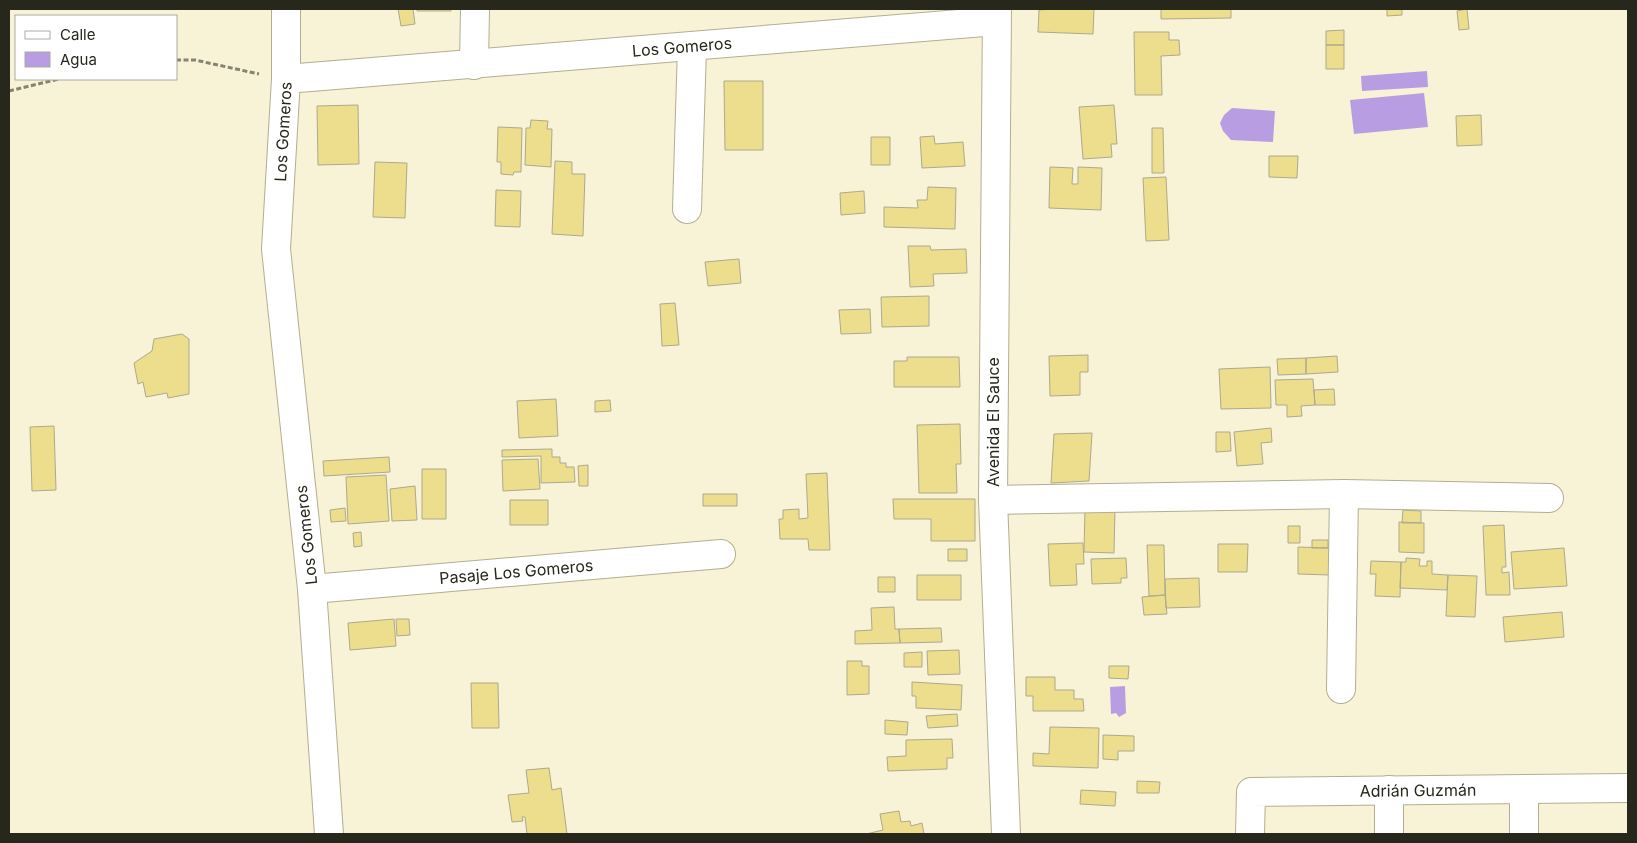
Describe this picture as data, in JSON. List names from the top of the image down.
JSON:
{
  "streets": {
    "street": [
      "Los Gomeros",
      "Avenida El Sauce",
      "Pasaje Los Gomeros",
      "Adrián Guzmán"
    ]
  },
  "crossings": [
    ["Los Gomeros", "Avenida El Sauce"],
    ["Los Gomeros", "Pasaje Los Gomeros"]
  ],
  "legend": ["Calle", "Agua"]
}
